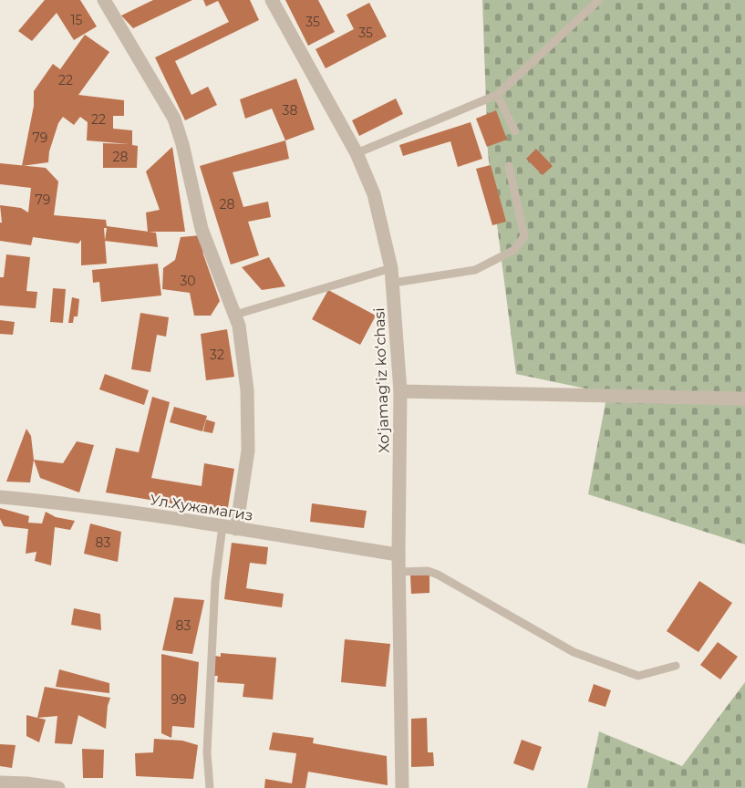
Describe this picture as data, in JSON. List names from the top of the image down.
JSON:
{
  "streets": {
    "street": ["Xoʻjamagʻiz koʻchasi", "Ул.Хужамагиз"]
  },
  "crossings": [
    ["Xoʻjamagʻiz koʻchasi", "Ул.Хужамагиз"]
  ],
  "house_numbers": [
    "15",
    "35",
    "35",
    "22",
    "38",
    "22",
    "79",
    "28",
    "79",
    "28",
    "30",
    "32",
    "83",
    "83",
    "99"
  ]
}
